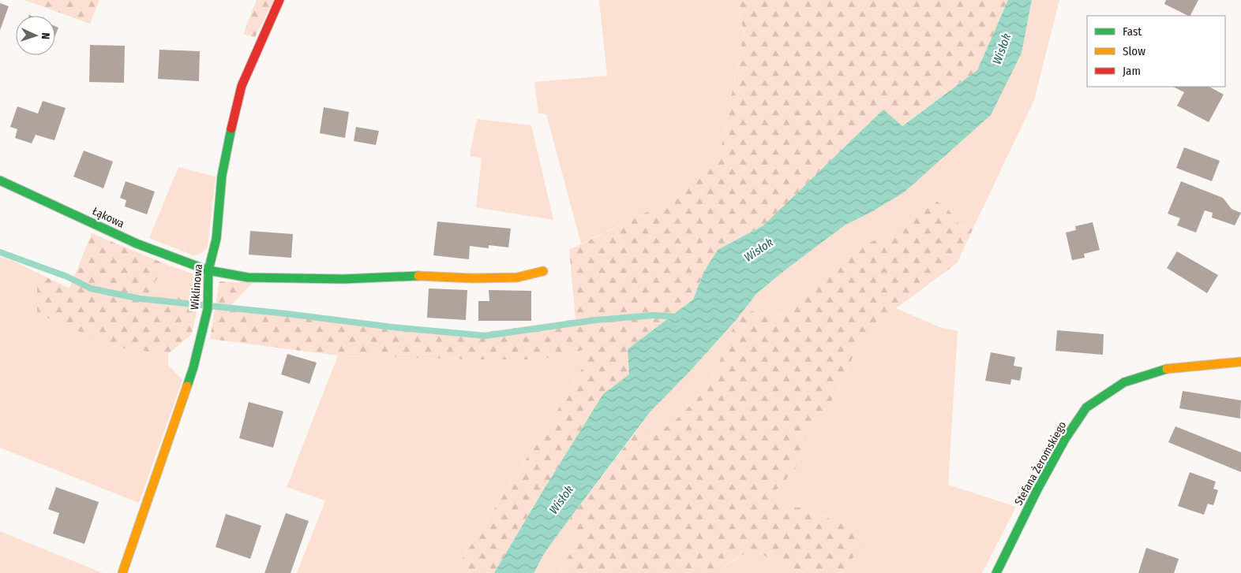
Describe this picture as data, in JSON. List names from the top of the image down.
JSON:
{
  "streets": {
    "street": ["Łąkowa", "Wiklinowa", "Stefana Żeromskiego"]
  },
  "crossings": [
    ["Łąkowa", "Wiklinowa"]
  ],
  "water": ["Wisłok"],
  "legend": ["Fast", "Slow", "Jam"],
  "north": "right"
}
